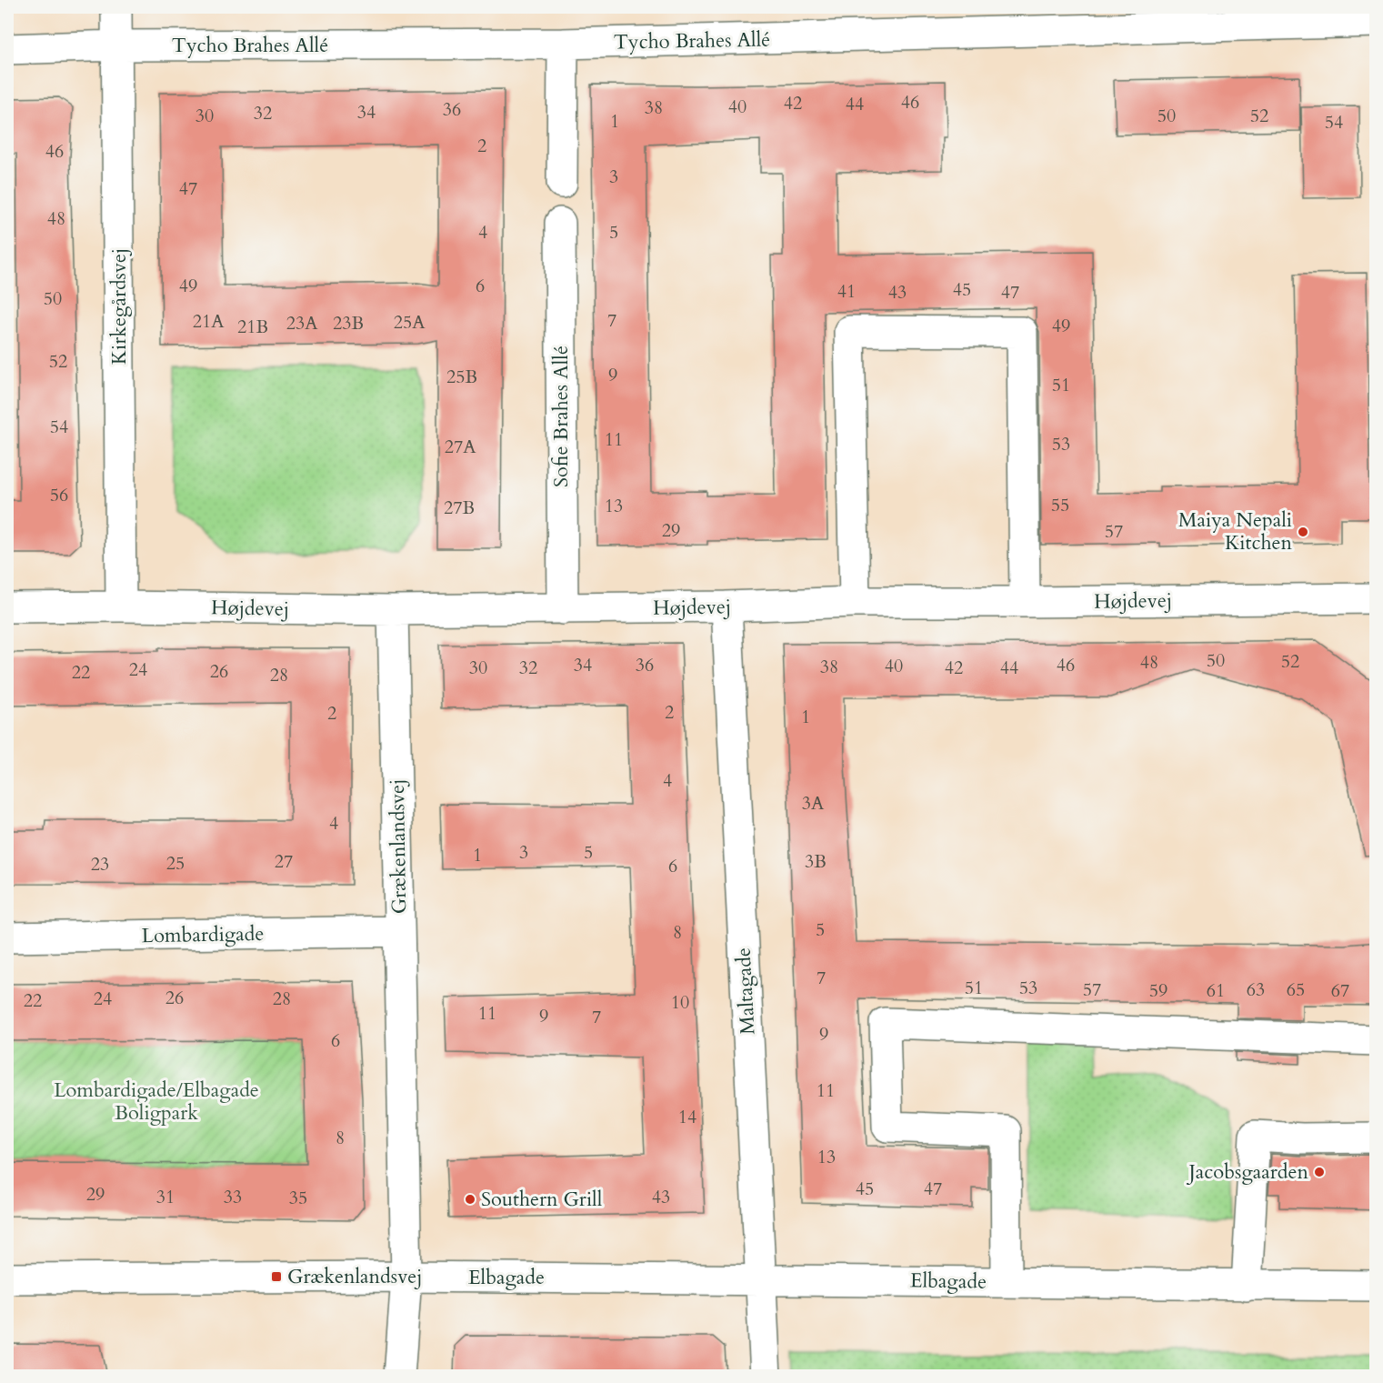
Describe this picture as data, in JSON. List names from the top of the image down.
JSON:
{
  "streets": {
    "street": [
      "Tycho Brahes Allé",
      "Kirkegårdsvej",
      "Sofie Brahes Allé",
      "Højdevej",
      "Grækenlandsvej",
      "Lombardigade",
      "Maltagade",
      "Elbagade"
    ]
  },
  "crossings": [
    ["Tycho Brahes Allé", "Kirkegårdsvej"],
    ["Kirkegårdsvej", "Højdevej"],
    ["Sofie Brahes Allé", "Højdevej"],
    ["Højdevej", "Grækenlandsvej"],
    ["Højdevej", "Maltagade"],
    ["Grækenlandsvej", "Lombardigade"],
    ["Grækenlandsvej", "Elbagade"],
    ["Maltagade", "Elbagade"]
  ],
  "parks": ["Lombardigade/Elbagade Boligpark"],
  "places": {
    "other": ["Maiya Nepali Kitchen", "Jacobsgaarden", "Southern Grill"],
    "transit": ["Grækenlandsvej"]
  },
  "house_numbers": [
    "46",
    "42",
    "44",
    "40",
    "38",
    "36",
    "34",
    "32",
    "30",
    "50",
    "52",
    "1",
    "54",
    "2",
    "46",
    "3",
    "47",
    "48",
    "4",
    "5",
    "49",
    "6",
    "45",
    "41",
    "43",
    "47",
    "50",
    "7",
    "21A",
    "25A",
    "23A",
    "23B",
    "49",
    "21B",
    "52",
    "9",
    "25B",
    "51",
    "54",
    "11",
    "53",
    "27A",
    "56",
    "55",
    "13",
    "27B",
    "29",
    "57",
    "50",
    "52",
    "48",
    "34",
    "36",
    "46",
    "40",
    "38",
    "30",
    "32",
    "42",
    "44",
    "24",
    "26",
    "22",
    "28",
    "2",
    "2",
    "1",
    "4",
    "3A",
    "4",
    "3",
    "5",
    "1",
    "27",
    "3B",
    "25",
    "23",
    "6",
    "5",
    "8",
    "7",
    "51",
    "53",
    "57",
    "63",
    "65",
    "59",
    "61",
    "67",
    "26",
    "24",
    "28",
    "22",
    "10",
    "11",
    "9",
    "7",
    "9",
    "6",
    "11",
    "14",
    "8",
    "13",
    "45",
    "47",
    "29",
    "31",
    "33",
    "43",
    "35"
  ]
}
